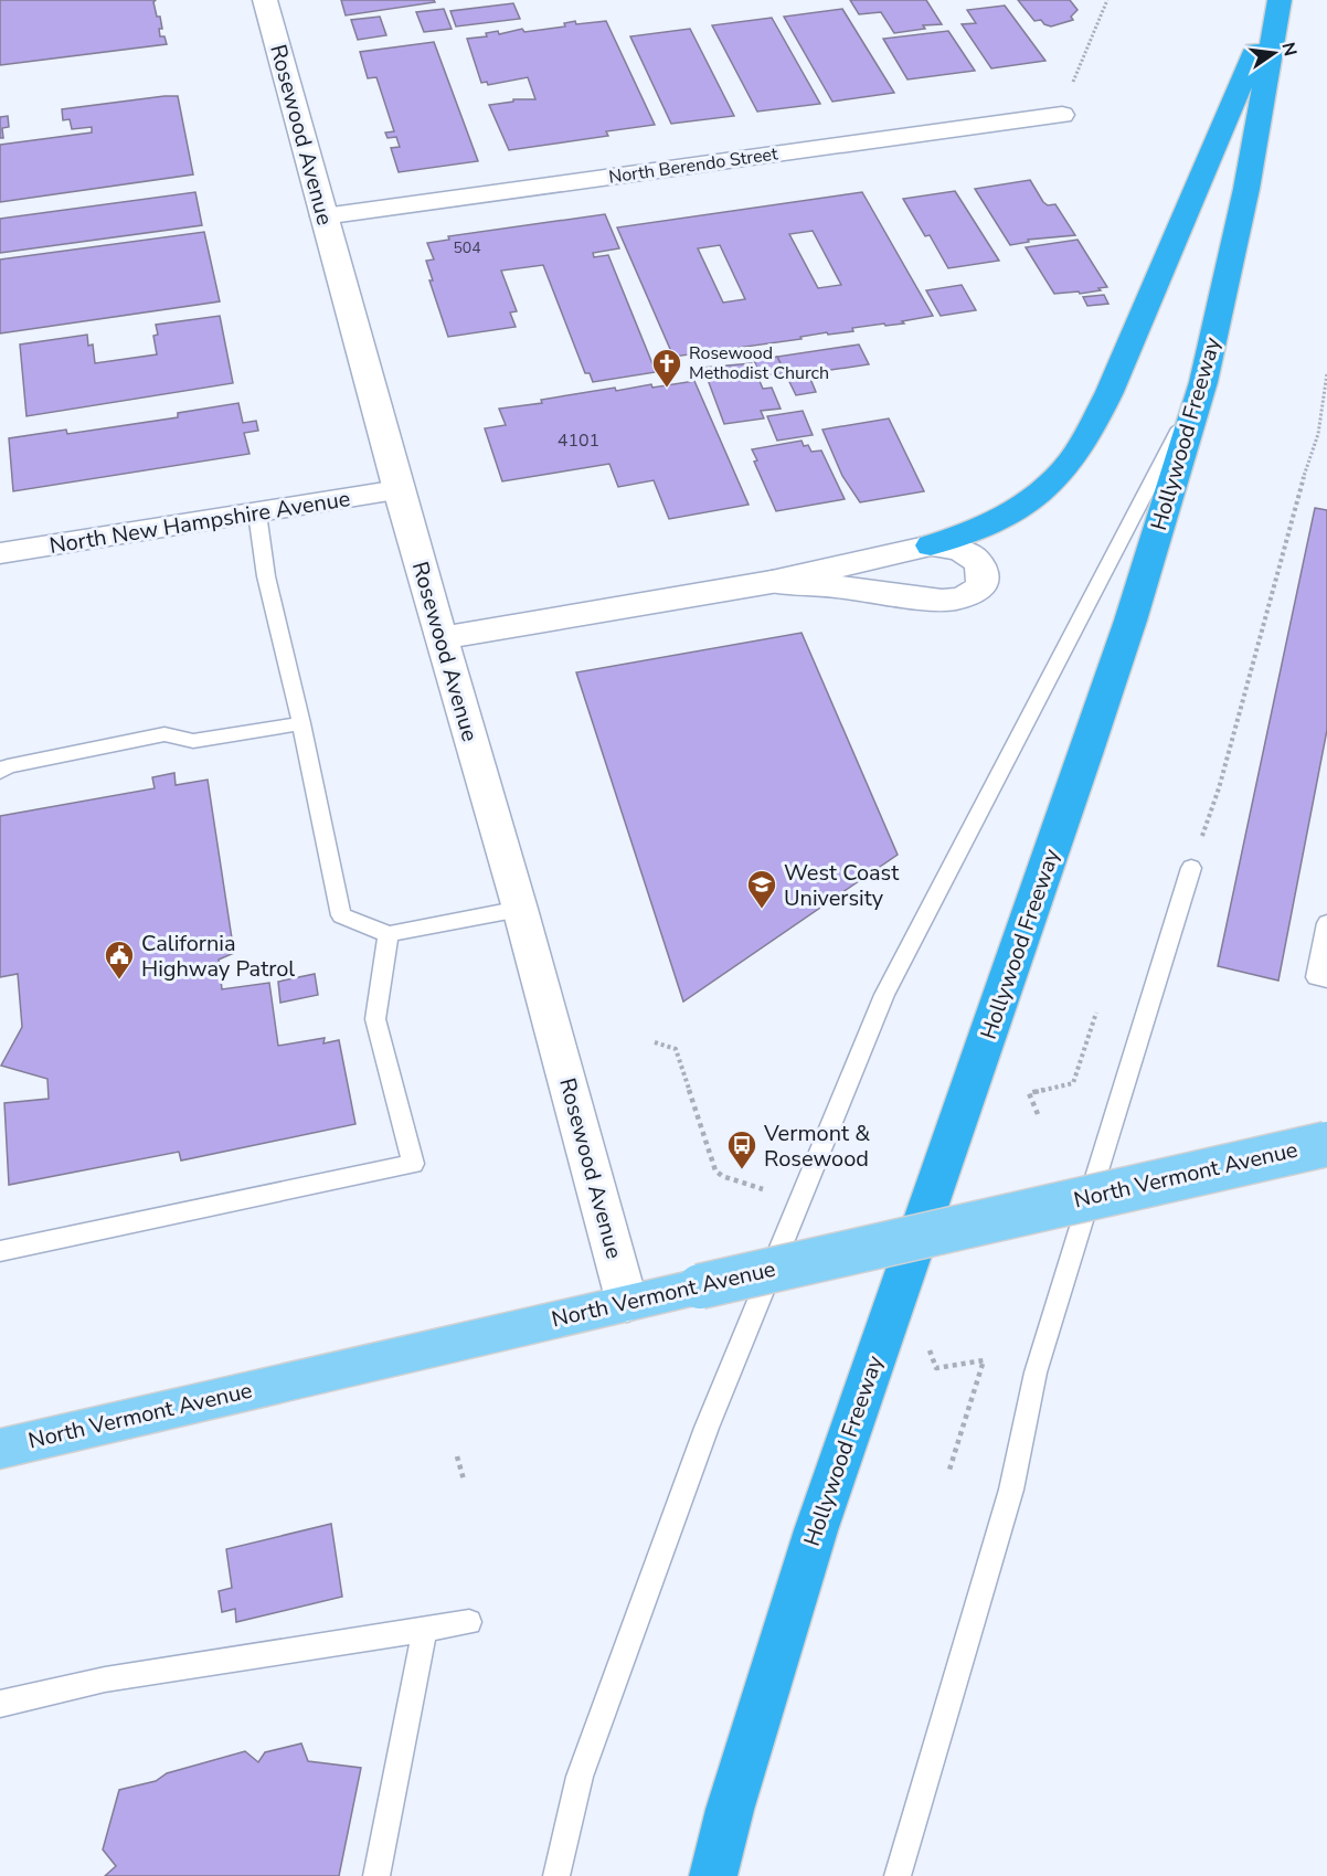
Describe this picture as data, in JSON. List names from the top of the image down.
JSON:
{
  "streets": {
    "highway": ["Hollywood Freeway"],
    "main road": ["North Vermont Avenue"],
    "street": ["Rosewood Avenue", "North Berendo Street", "North New Hampshire Avenue"]
  },
  "crossings": [
    ["Rosewood Avenue", "North Berendo Street"],
    ["Rosewood Avenue", "North New Hampshire Avenue"],
    ["Rosewood Avenue", "North Vermont Avenue"]
  ],
  "places": {
    "church": ["Rosewood Methodist Church"],
    "school or university": ["West Coast University"],
    "public building": ["California Highway Patrol"],
    "bus stop": ["Vermont & Rosewood"]
  },
  "house_numbers": ["504", "4101"],
  "north": "right"
}
